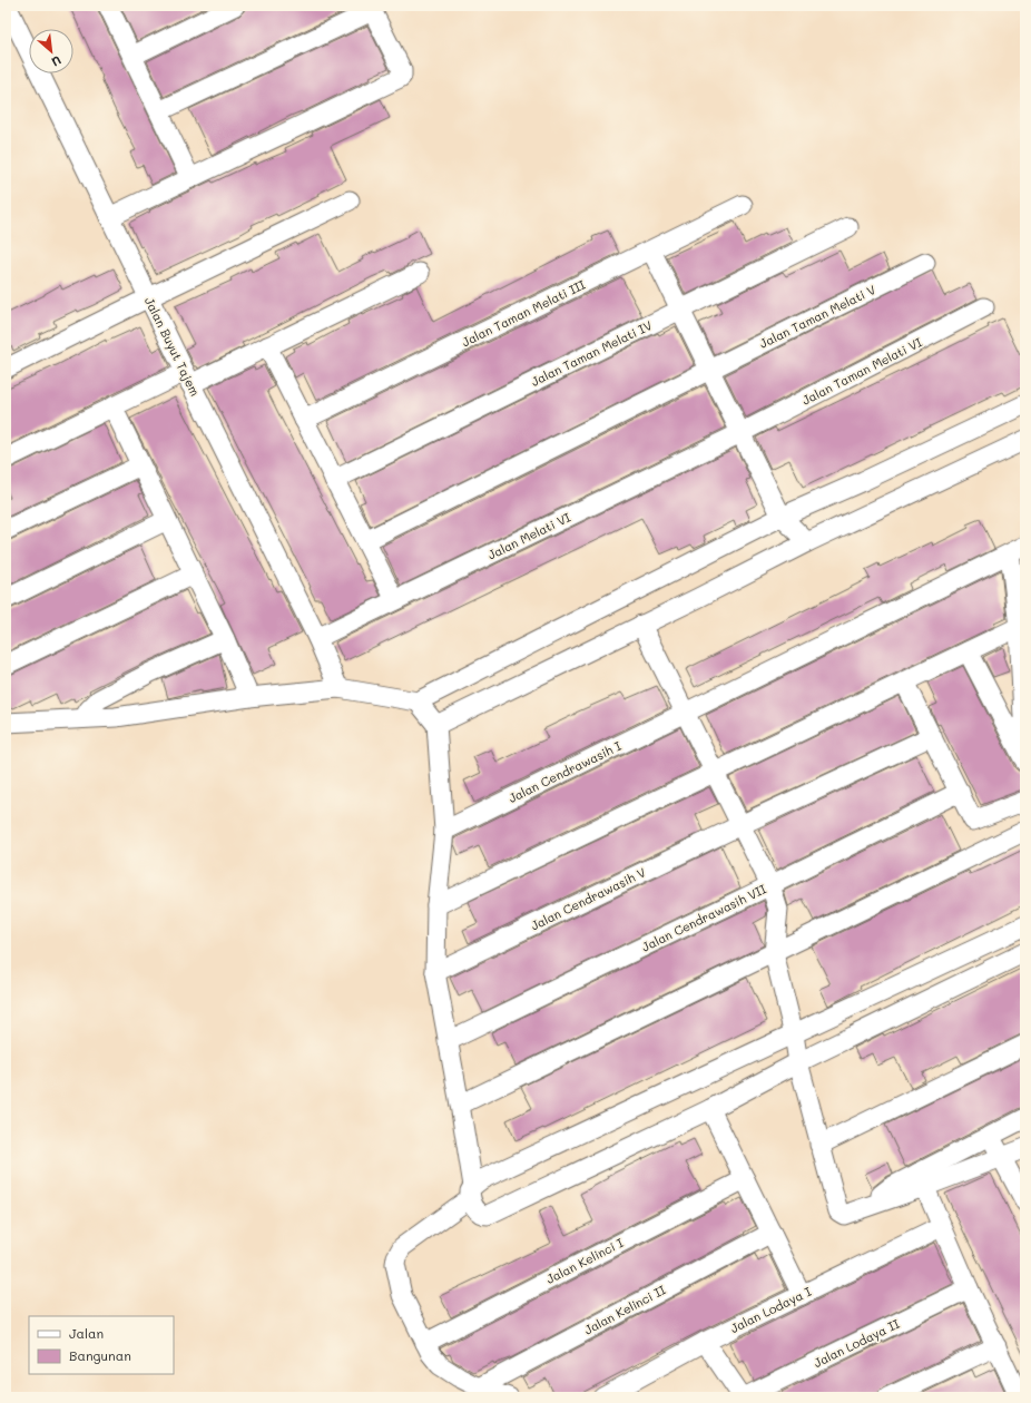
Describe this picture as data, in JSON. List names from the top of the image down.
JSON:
{
  "streets": {
    "street": [
      "Jalan Taman Melati III",
      "Jalan Taman Melati V",
      "Jalan Buyut Tajem",
      "Jalan Taman Melati IV",
      "Jalan Taman Melati VI",
      "Jalan Melati VI",
      "Jalan Cendrawasih I",
      "Jalan Cendrawasih V",
      "Jalan Cendrawasih VII",
      "Jalan Kelinci I",
      "Jalan Kelinci II",
      "Jalan Lodaya I",
      "Jalan Lodaya II"
    ]
  },
  "crossings": [
    ["Jalan Buyut Tajem", "Jalan Melati VI"],
    ["Jalan Taman Melati VI", "Jalan Melati VI"]
  ],
  "legend": ["Jalan", "Bangunan"],
  "north": "bottom right"
}
